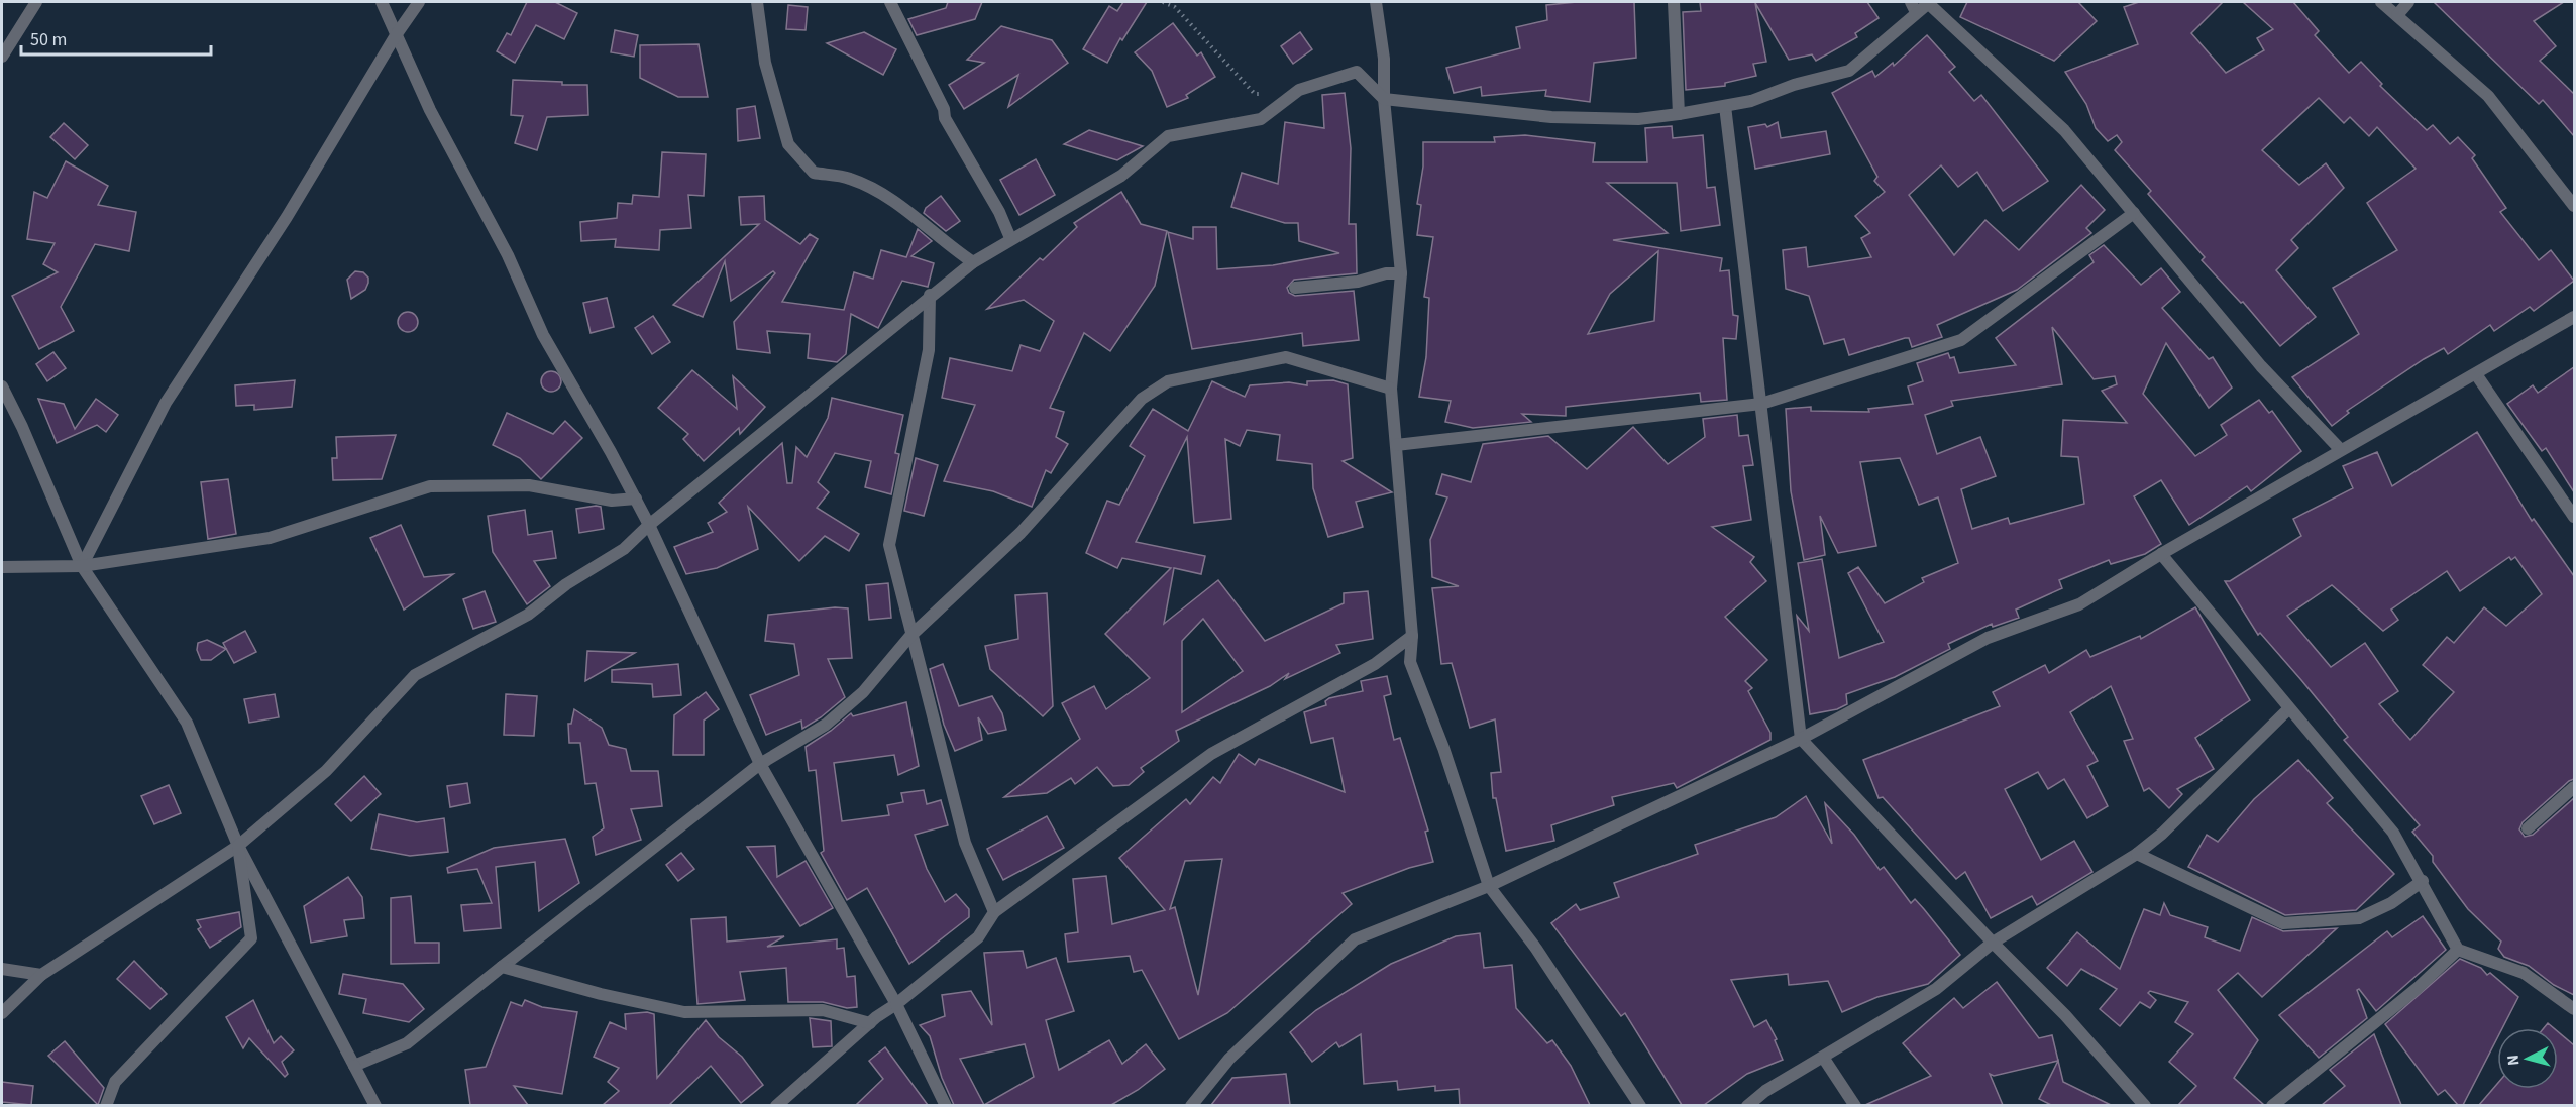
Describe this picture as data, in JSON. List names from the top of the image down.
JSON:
{
  "scale_bar": "50 m",
  "north": "left"
}
